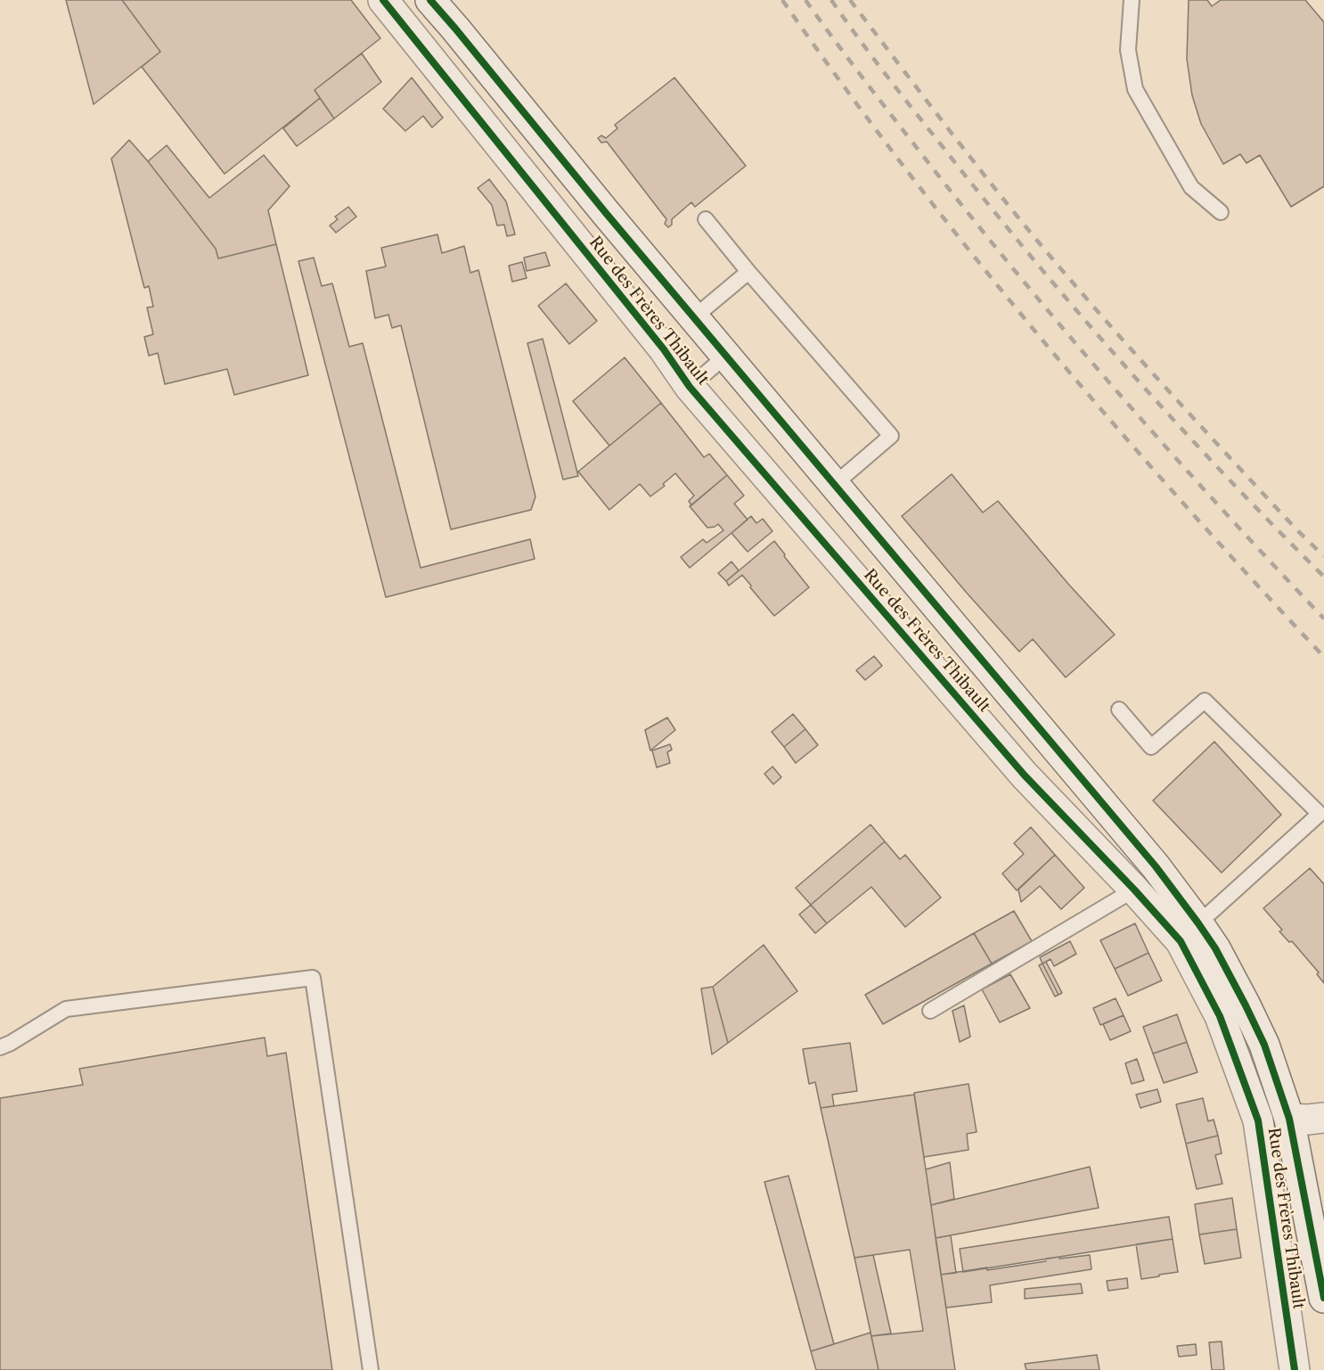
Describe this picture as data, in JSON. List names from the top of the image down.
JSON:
{
  "streets": {
    "street": ["Rue des Frères Thibault"]
  }
}
